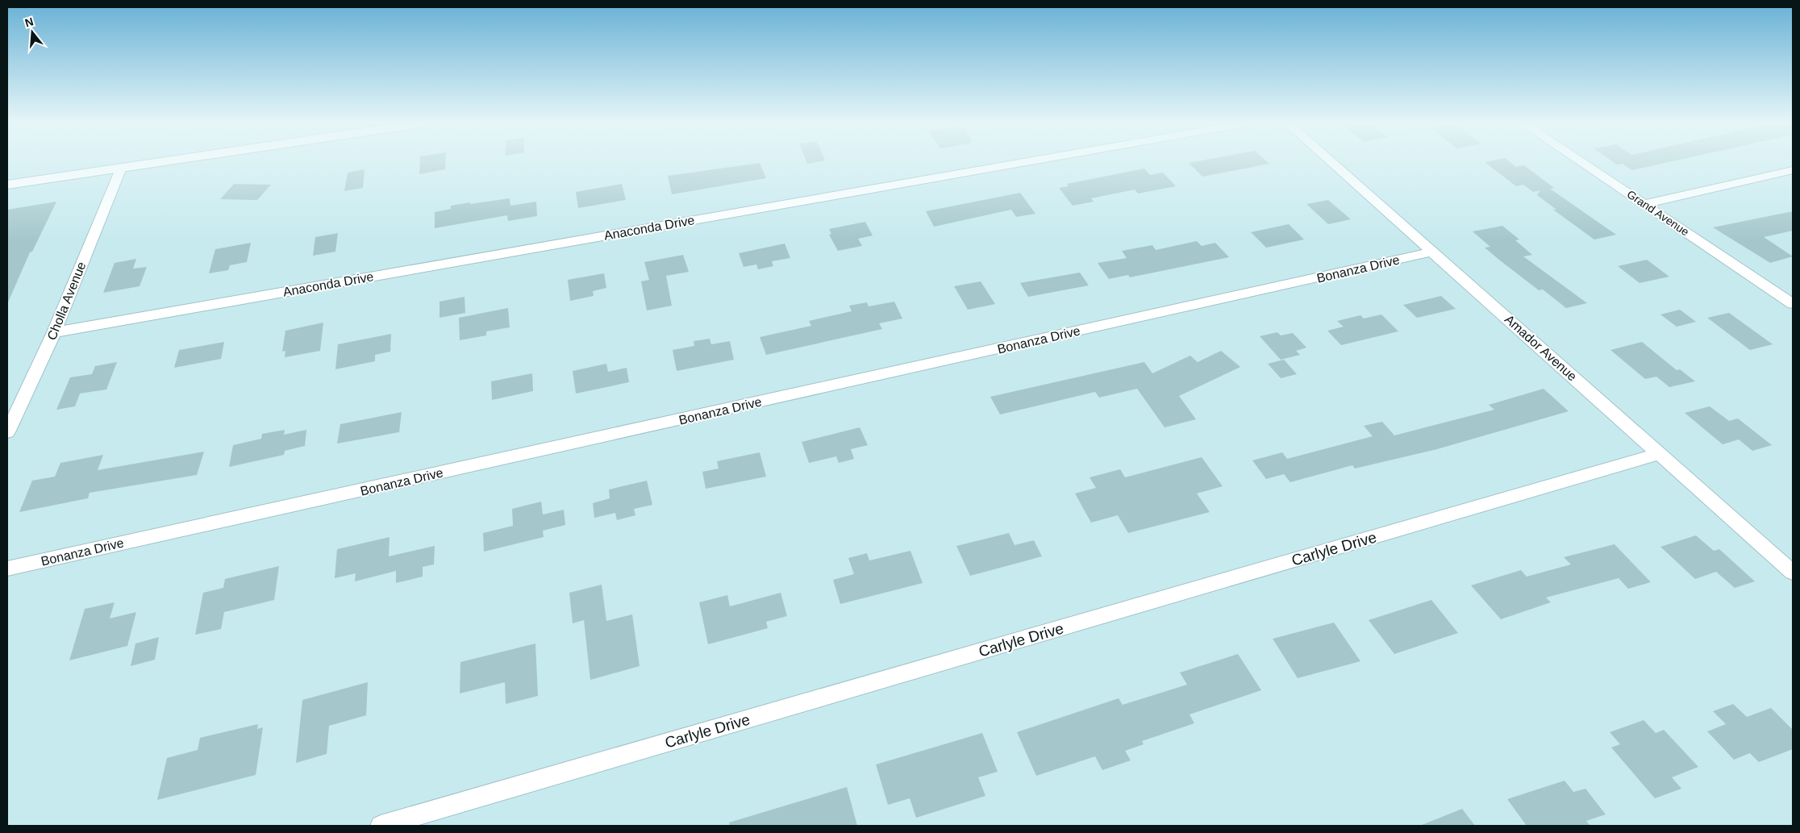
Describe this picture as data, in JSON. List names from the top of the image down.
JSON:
{
  "streets": {
    "street": [
      "Grand Avenue",
      "Anaconda Drive",
      "Bonanza Drive",
      "Cholla Avenue",
      "Amador Avenue",
      "Carlyle Drive"
    ]
  },
  "crossings": [
    ["Anaconda Drive", "Cholla Avenue"],
    ["Bonanza Drive", "Amador Avenue"],
    ["Amador Avenue", "Carlyle Drive"]
  ],
  "north": "top"
}
